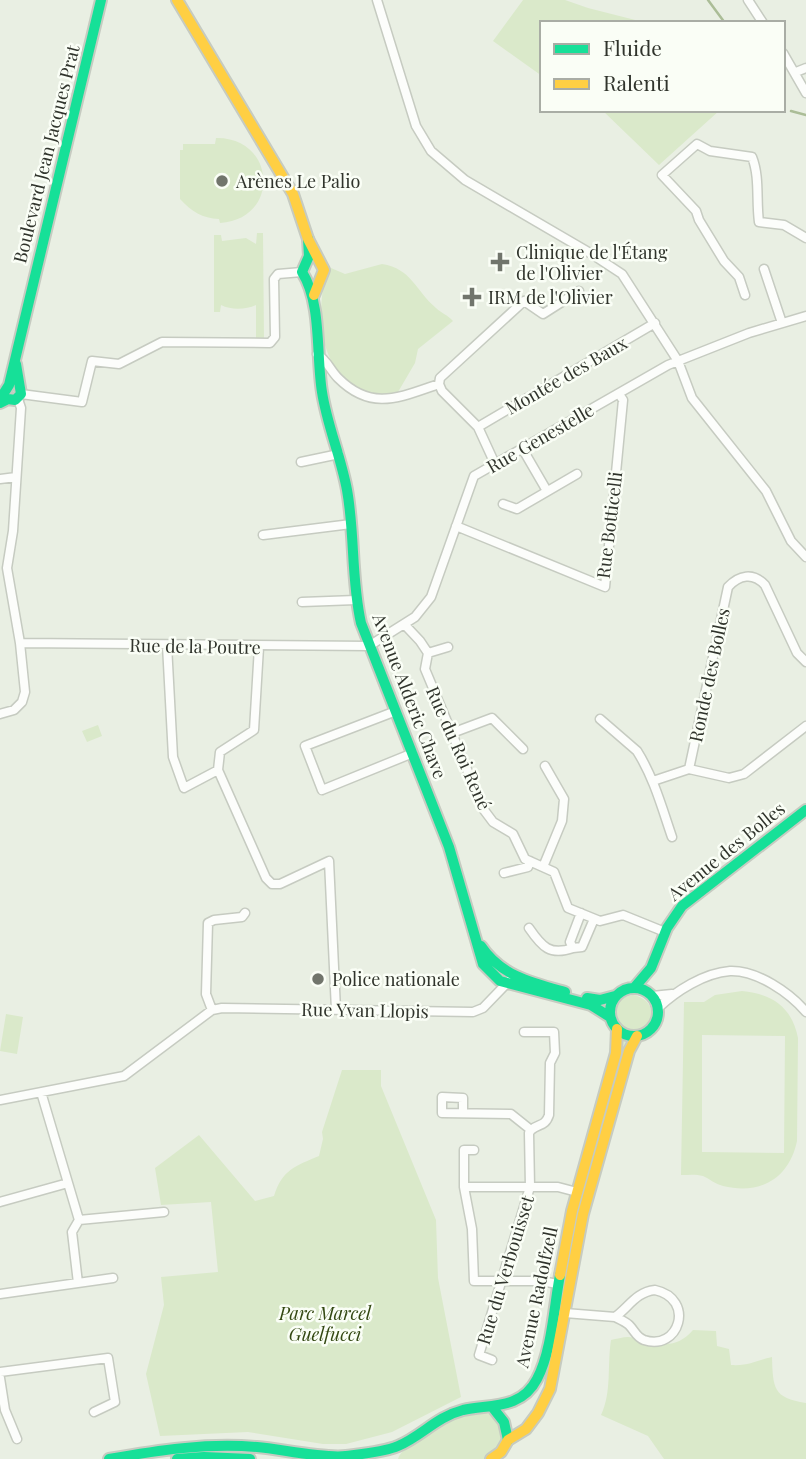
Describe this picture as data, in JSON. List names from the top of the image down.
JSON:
{
  "streets": {
    "main road": [
      "Boulevard Jean Jacques Prat",
      "Avenue Alderic Chave",
      "Avenue des Bolles",
      "Avenue Radolfzell"
    ],
    "street": [
      "Montée des Baux",
      "Rue Genestelle",
      "Rue Botticelli",
      "Rue de la Poutre",
      "Ronde des Bolles",
      "Rue du Roi René",
      "Rue Yvan Llopis",
      "Rue du Verbouisset"
    ]
  },
  "crossings": [
    ["Rue Genestelle", "Rue Botticelli"],
    ["Rue Genestelle", "Rue de la Poutre"],
    ["Rue Genestelle", "Avenue Alderic Chave"],
    ["Rue de la Poutre", "Avenue Alderic Chave"],
    ["Avenue Alderic Chave", "Avenue des Bolles"],
    ["Avenue Alderic Chave", "Rue Yvan Llopis"],
    ["Avenue Alderic Chave", "Avenue Radolfzell"],
    ["Avenue des Bolles", "Avenue Radolfzell"]
  ],
  "parks": ["Parc Marcel Guelfucci"],
  "places": {
    "other": ["Arènes Le Palio", "Police nationale"],
    "health": ["Clinique de l'Étang de l'Olivier", "IRM de l'Olivier"]
  },
  "legend": ["Fluide", "Ralenti"]
}
